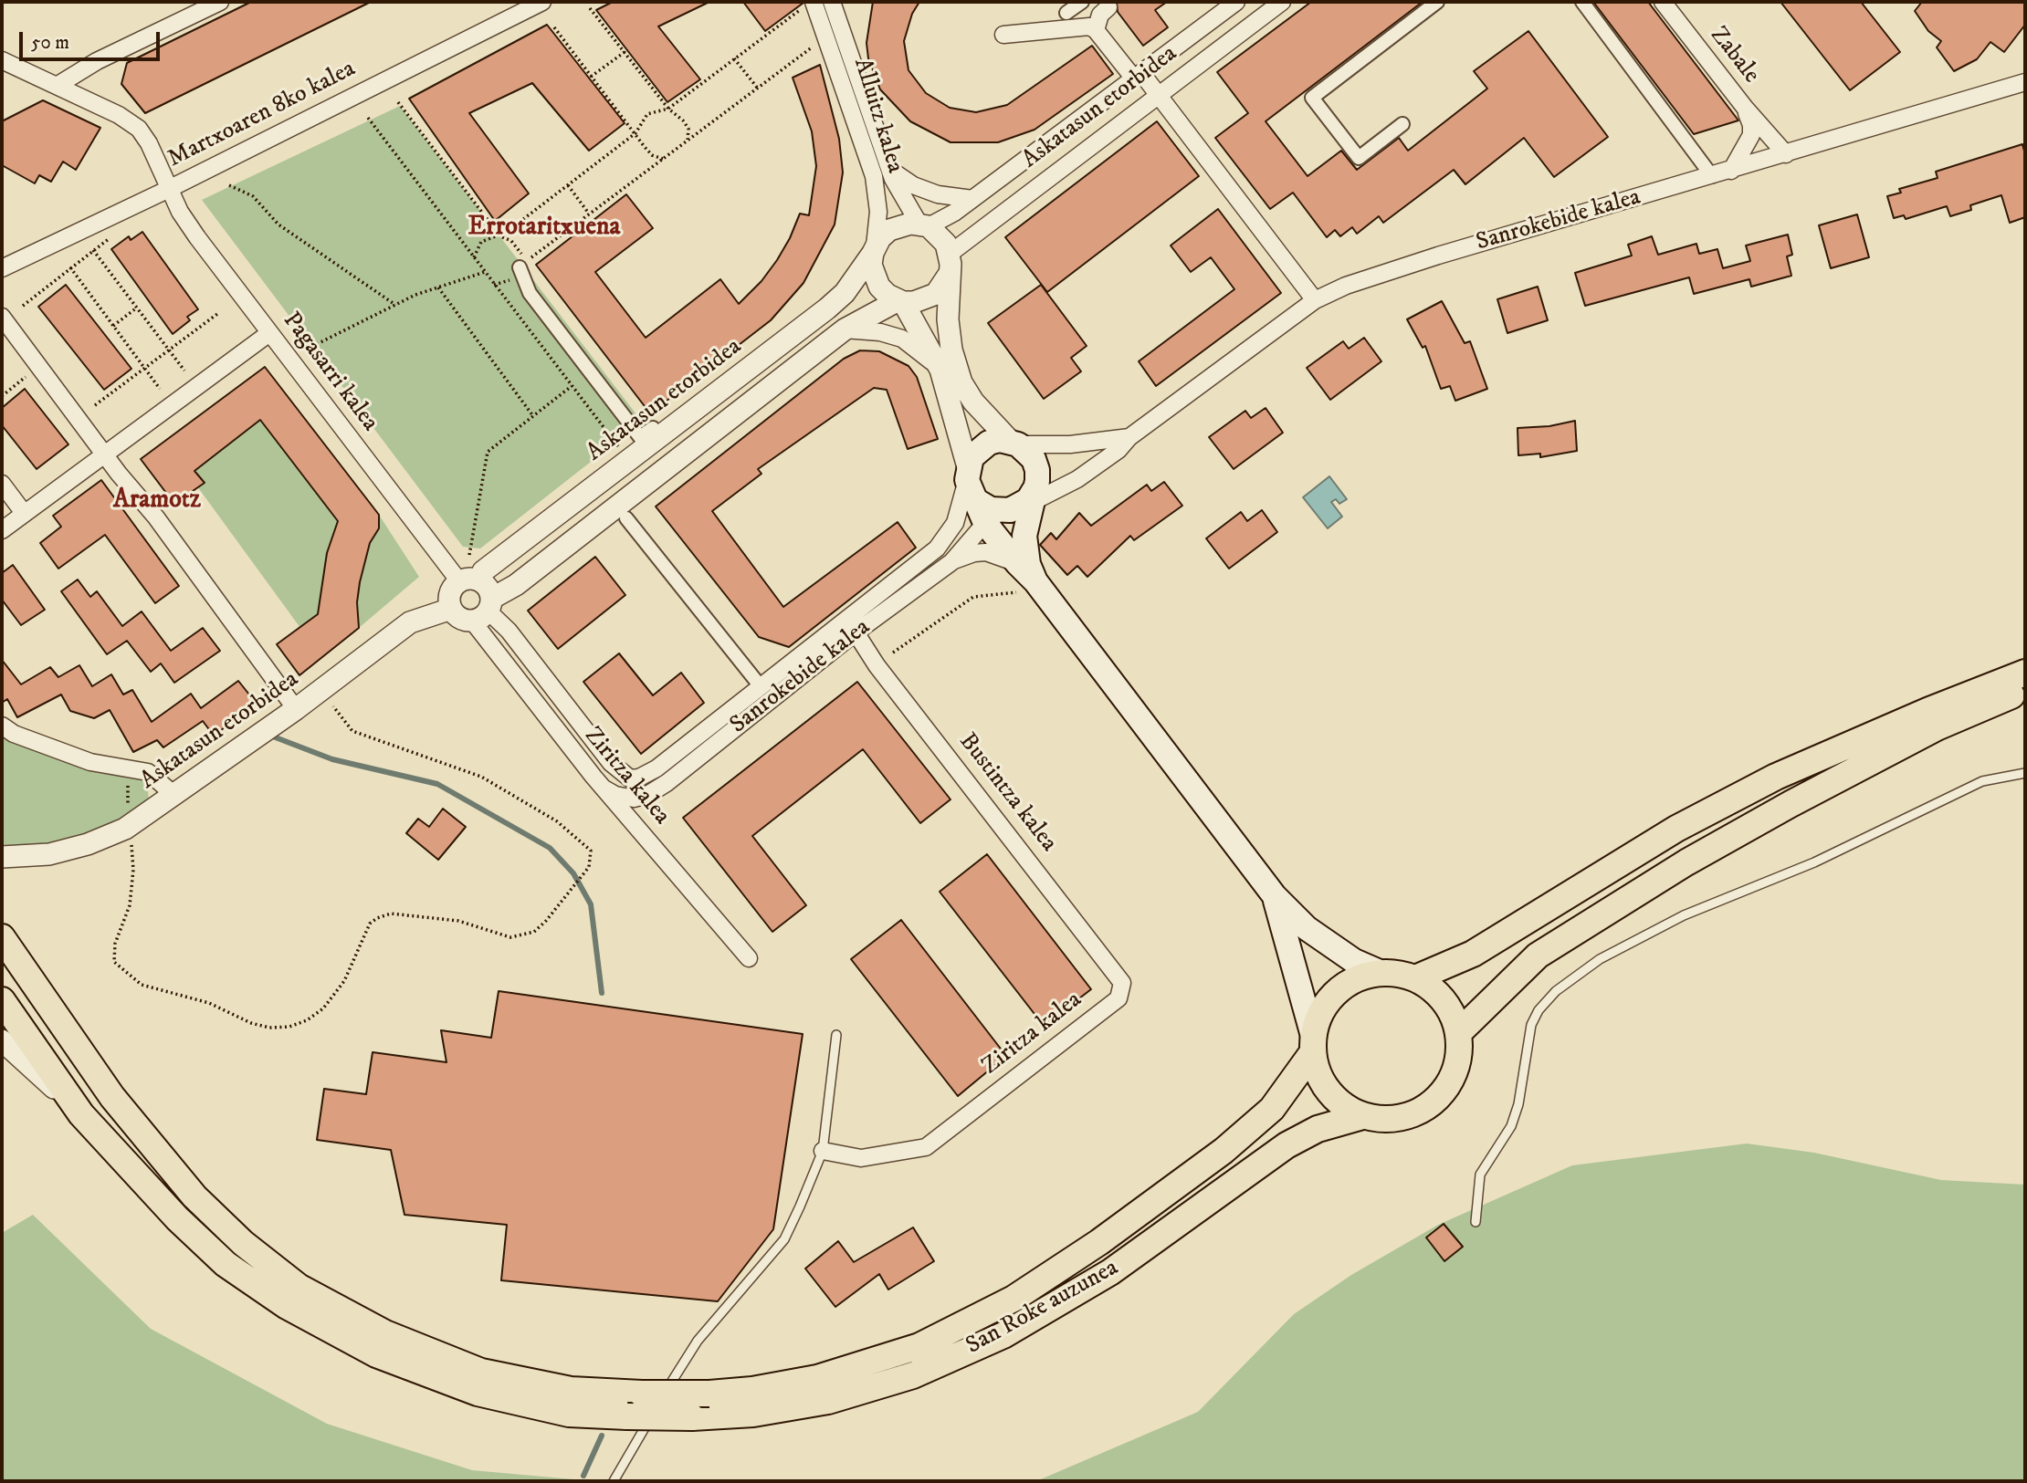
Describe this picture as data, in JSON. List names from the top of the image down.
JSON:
{
  "streets": {
    "main road": ["San Roke auzunea"],
    "street": [
      "Zabale",
      "Askatasun etorbidea",
      "Martxoaren 8ko kalea",
      "Alluitz kalea",
      "Sanrokebide kalea",
      "Pagasarri kalea",
      "Ziritza kalea",
      "Bustintza kalea"
    ]
  },
  "crossings": [
    ["Zabale", "Sanrokebide kalea"],
    ["Askatasun etorbidea", "Alluitz kalea"],
    ["Askatasun etorbidea", "Pagasarri kalea"],
    ["Askatasun etorbidea", "Ziritza kalea"],
    ["Martxoaren 8ko kalea", "Pagasarri kalea"],
    ["Sanrokebide kalea", "Ziritza kalea"],
    ["Sanrokebide kalea", "Bustintza kalea"],
    ["Pagasarri kalea", "Ziritza kalea"],
    ["Ziritza kalea", "Bustintza kalea"]
  ],
  "districts": ["Errotaritxuena", "Aramotz"],
  "scale_bar": "50 m"
}
